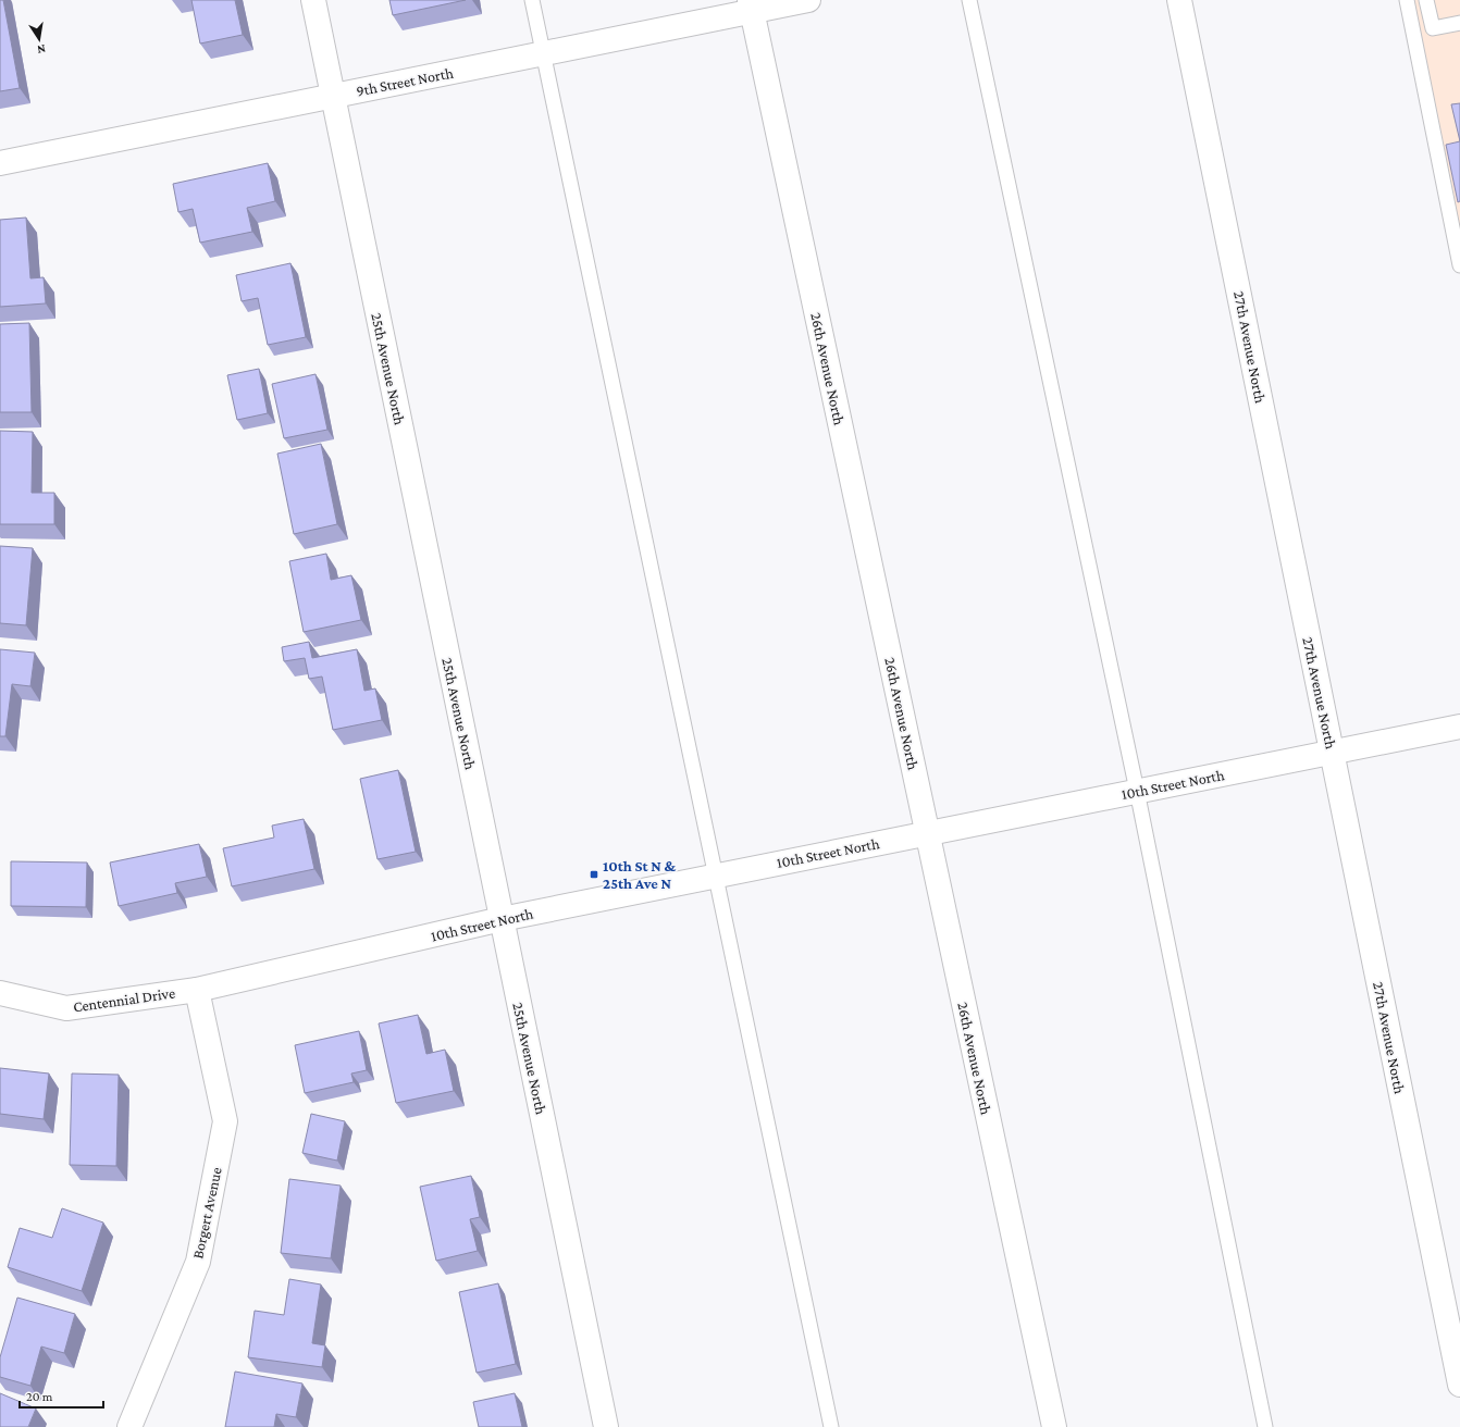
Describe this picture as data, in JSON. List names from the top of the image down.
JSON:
{
  "streets": {
    "street": [
      "9th Street North",
      "27th Avenue North",
      "25th Avenue North",
      "26th Avenue North",
      "10th Street North",
      "Centennial Drive",
      "Borgert Avenue"
    ]
  },
  "crossings": [
    ["9th Street North", "25th Avenue North"],
    ["9th Street North", "26th Avenue North"],
    ["27th Avenue North", "10th Street North"],
    ["25th Avenue North", "10th Street North"],
    ["26th Avenue North", "10th Street North"],
    ["10th Street North", "Centennial Drive"],
    ["10th Street North", "Borgert Avenue"],
    ["Centennial Drive", "Borgert Avenue"]
  ],
  "places": {
    "transit": ["10th St N & 25th Ave N"]
  },
  "scale_bar": "20 m",
  "north": "bottom"
}
